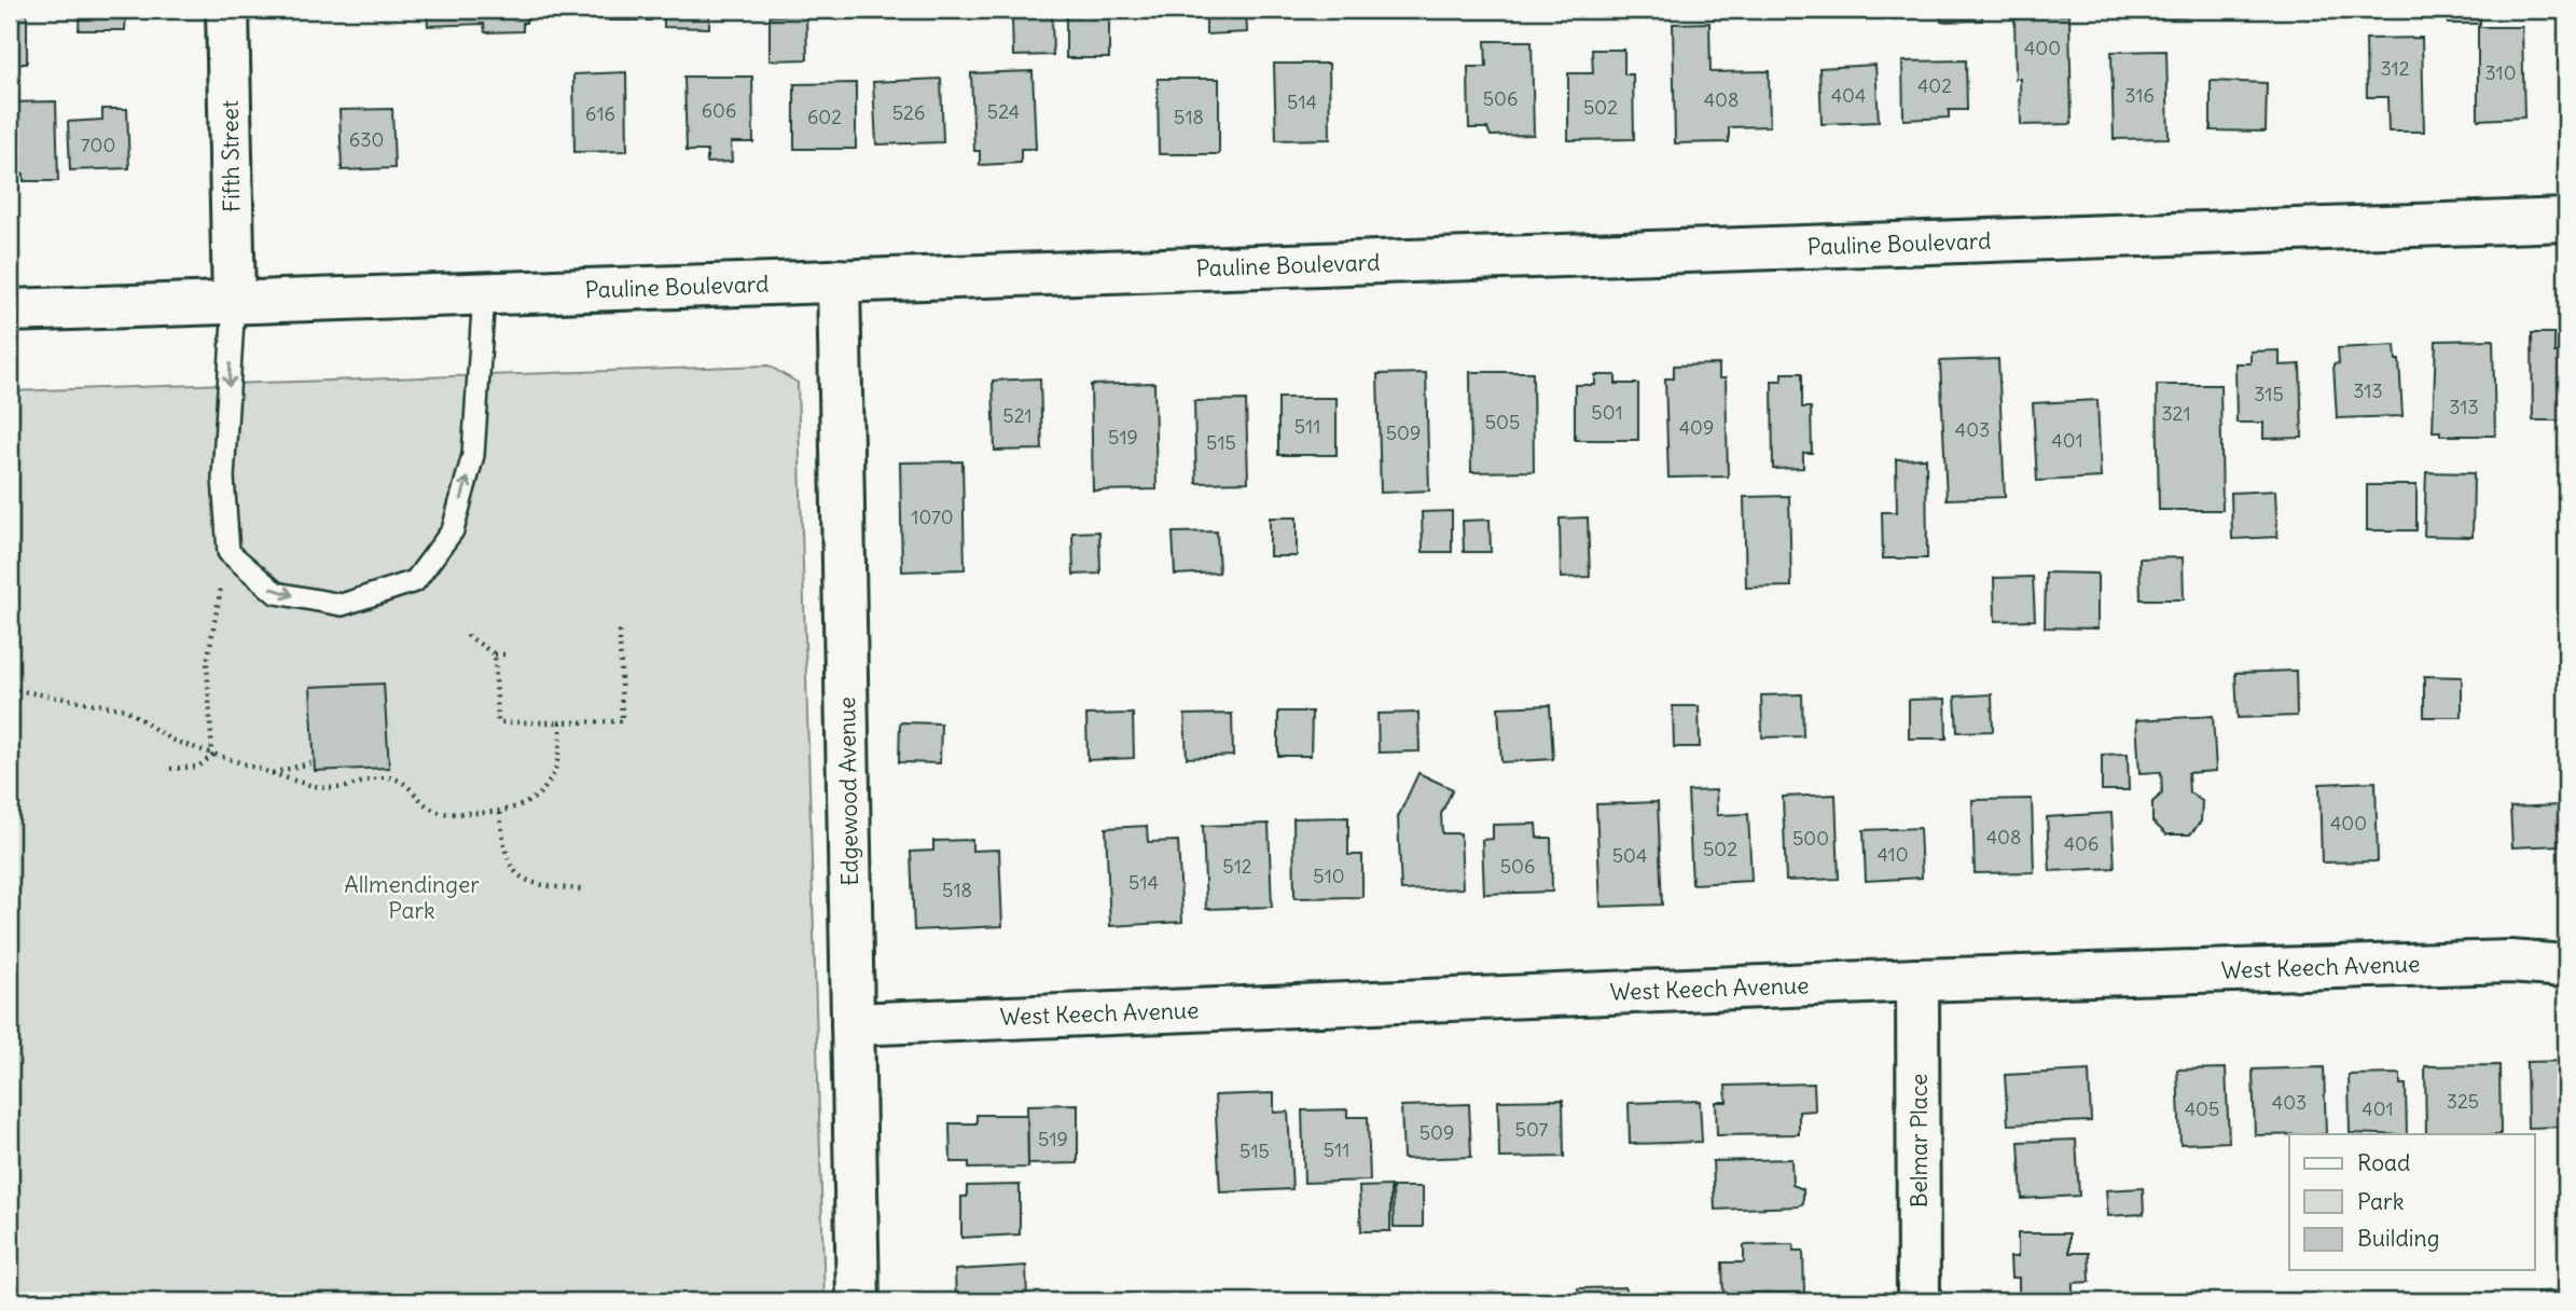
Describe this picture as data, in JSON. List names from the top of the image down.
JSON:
{
  "streets": {
    "street": [
      "Fifth Street",
      "Pauline Boulevard",
      "Edgewood Avenue",
      "West Keech Avenue",
      "Belmar Place"
    ]
  },
  "crossings": [
    ["Fifth Street", "Pauline Boulevard"],
    ["Pauline Boulevard", "Edgewood Avenue"],
    ["Edgewood Avenue", "West Keech Avenue"],
    ["West Keech Avenue", "Belmar Place"]
  ],
  "parks": ["Allmendinger Park"],
  "house_numbers": [
    "400",
    "312",
    "310",
    "402",
    "404",
    "316",
    "506",
    "408",
    "514",
    "502",
    "606",
    "524",
    "526",
    "616",
    "602",
    "518",
    "630",
    "700",
    "313",
    "315",
    "313",
    "501",
    "321",
    "521",
    "505",
    "511",
    "409",
    "403",
    "509",
    "519",
    "401",
    "515",
    "1070",
    "400",
    "408",
    "500",
    "406",
    "502",
    "410",
    "504",
    "512",
    "506",
    "510",
    "514",
    "518",
    "325",
    "403",
    "405",
    "401",
    "507",
    "509",
    "519",
    "511",
    "515"
  ],
  "legend": ["Road", "Park", "Building"]
}
